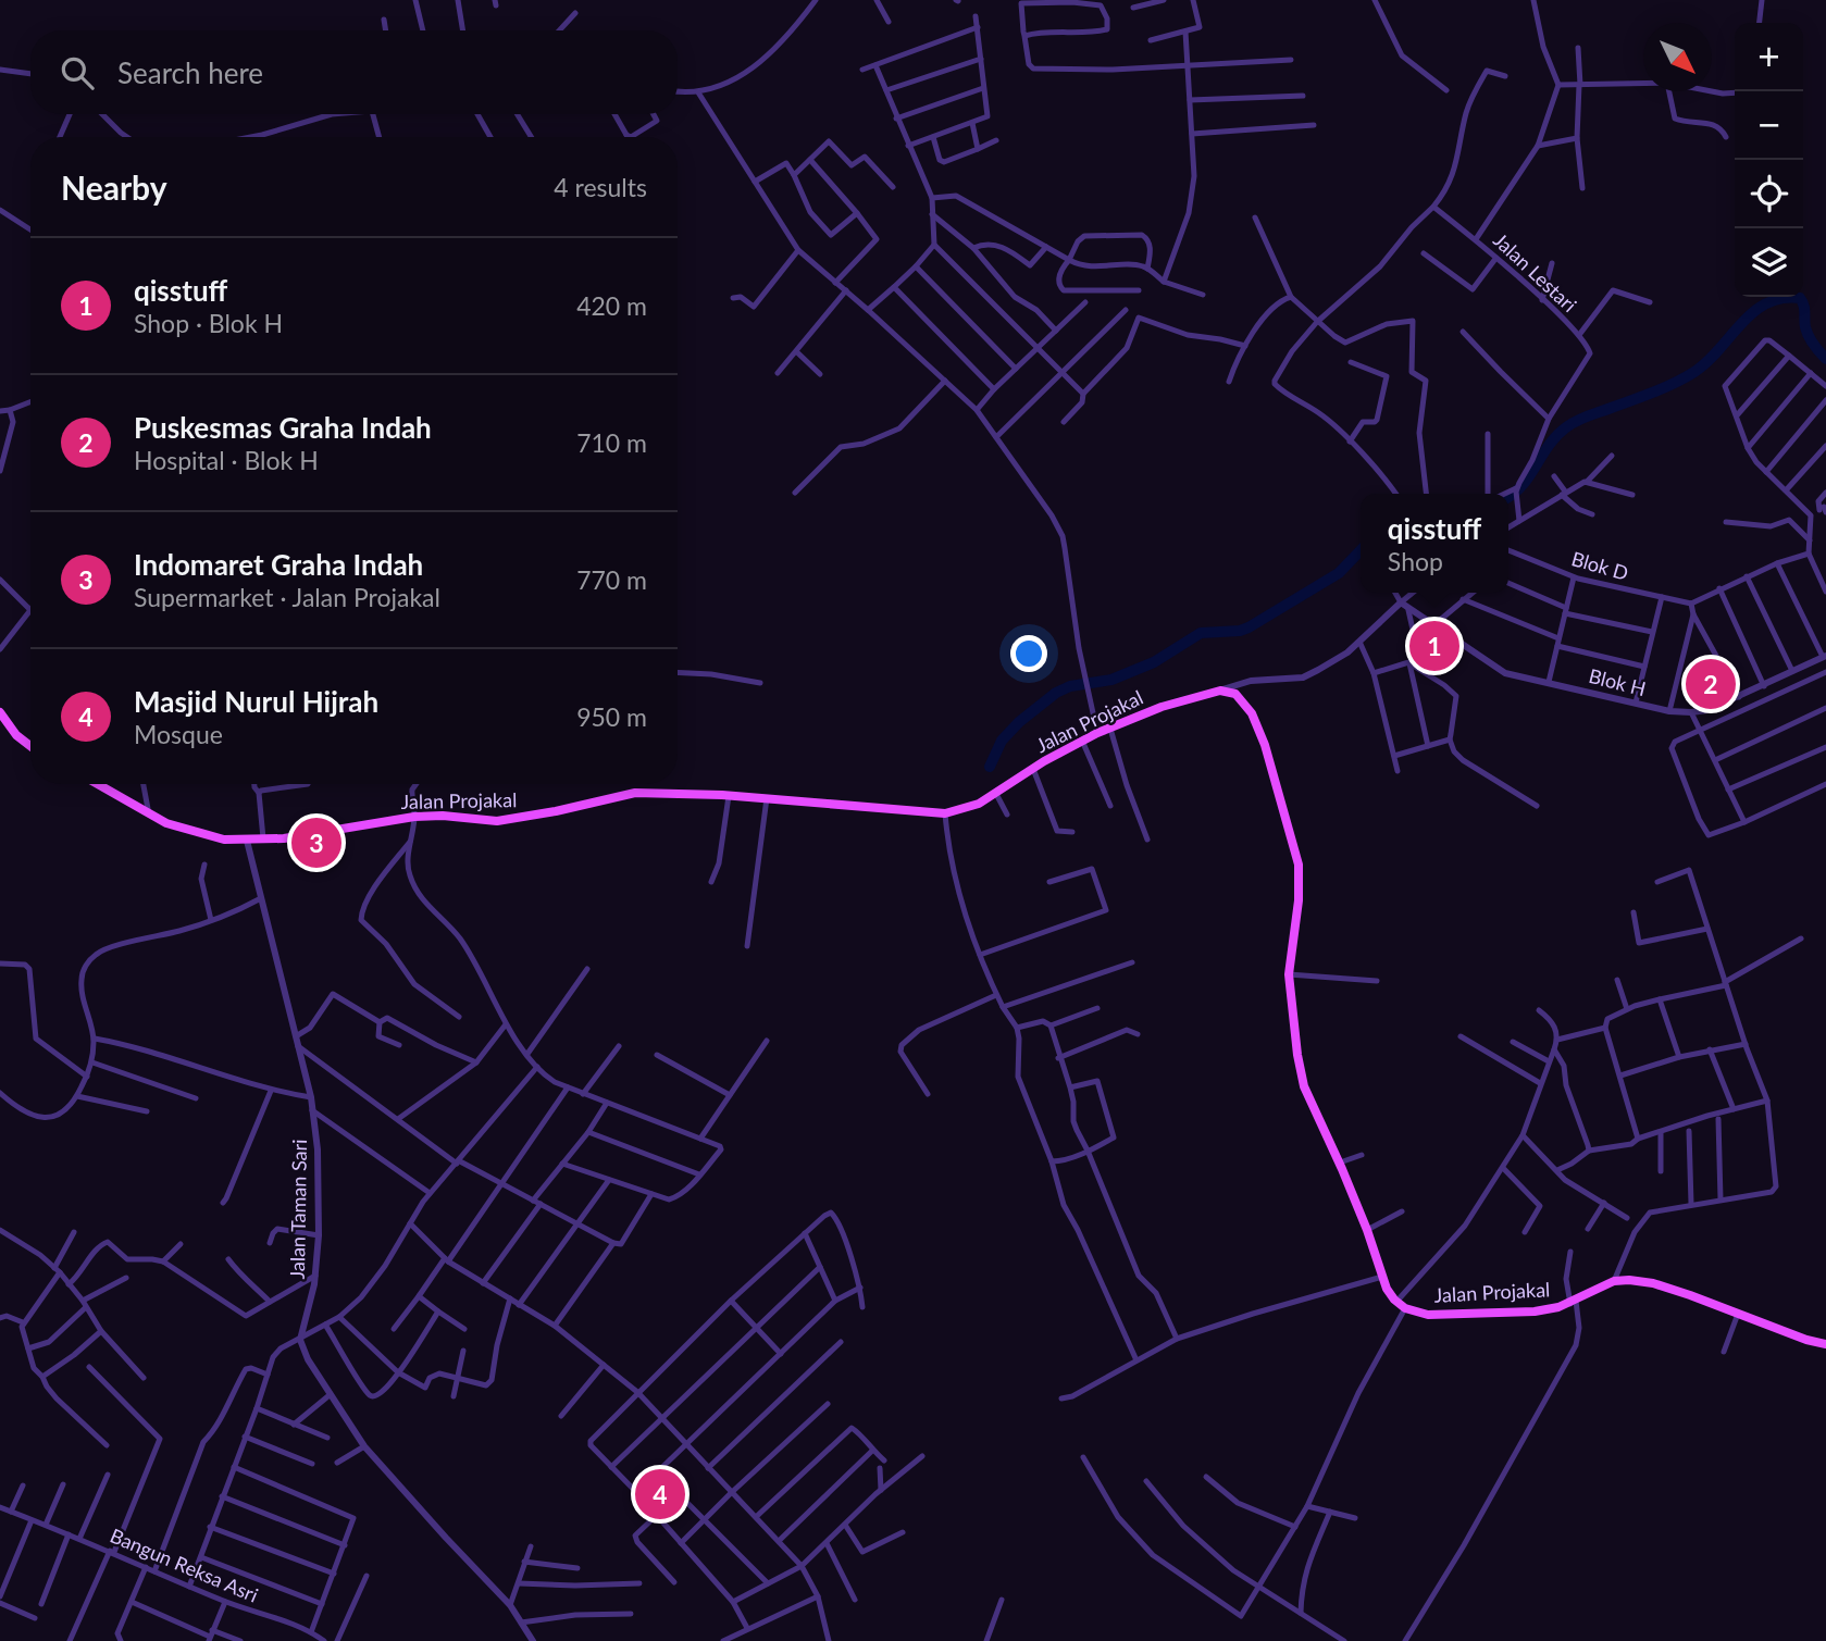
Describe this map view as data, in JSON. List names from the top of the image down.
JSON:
{
  "streets": {
    "main road": ["Jalan Projakal"],
    "street": [
      "Jalan Lestari",
      "Blok D",
      "Blok H",
      "Jalan Taman Sari",
      "Bangun Reksa Asri"
    ]
  },
  "crossings": [
    ["Jalan Projakal", "Jalan Taman Sari"]
  ],
  "north": "bottom right",
  "page": {
    "map_buttons": ["+", "−"],
    "search": "Search here",
    "heading": ["Nearby", "4 results"],
    "list": [
      {
        "mark": "1",
        "name": "qisstuff",
        "note": "Shop · Blok H",
        "value": "420 m"
      },
      {
        "mark": "2",
        "name": "Puskesmas Graha Indah",
        "note": "Hospital · Blok H",
        "value": "710 m"
      },
      {
        "mark": "3",
        "name": "Indomaret Graha Indah",
        "note": "Supermarket · Jalan Projakal",
        "value": "770 m"
      },
      {
        "mark": "4",
        "name": "Masjid Nurul Hijrah",
        "note": "Mosque",
        "value": "950 m"
      }
    ],
    "popup": ["qisstuff", "Shop"],
    "pins": [
      "1",
      "2",
      "3",
      "4"
    ]
  }
}
